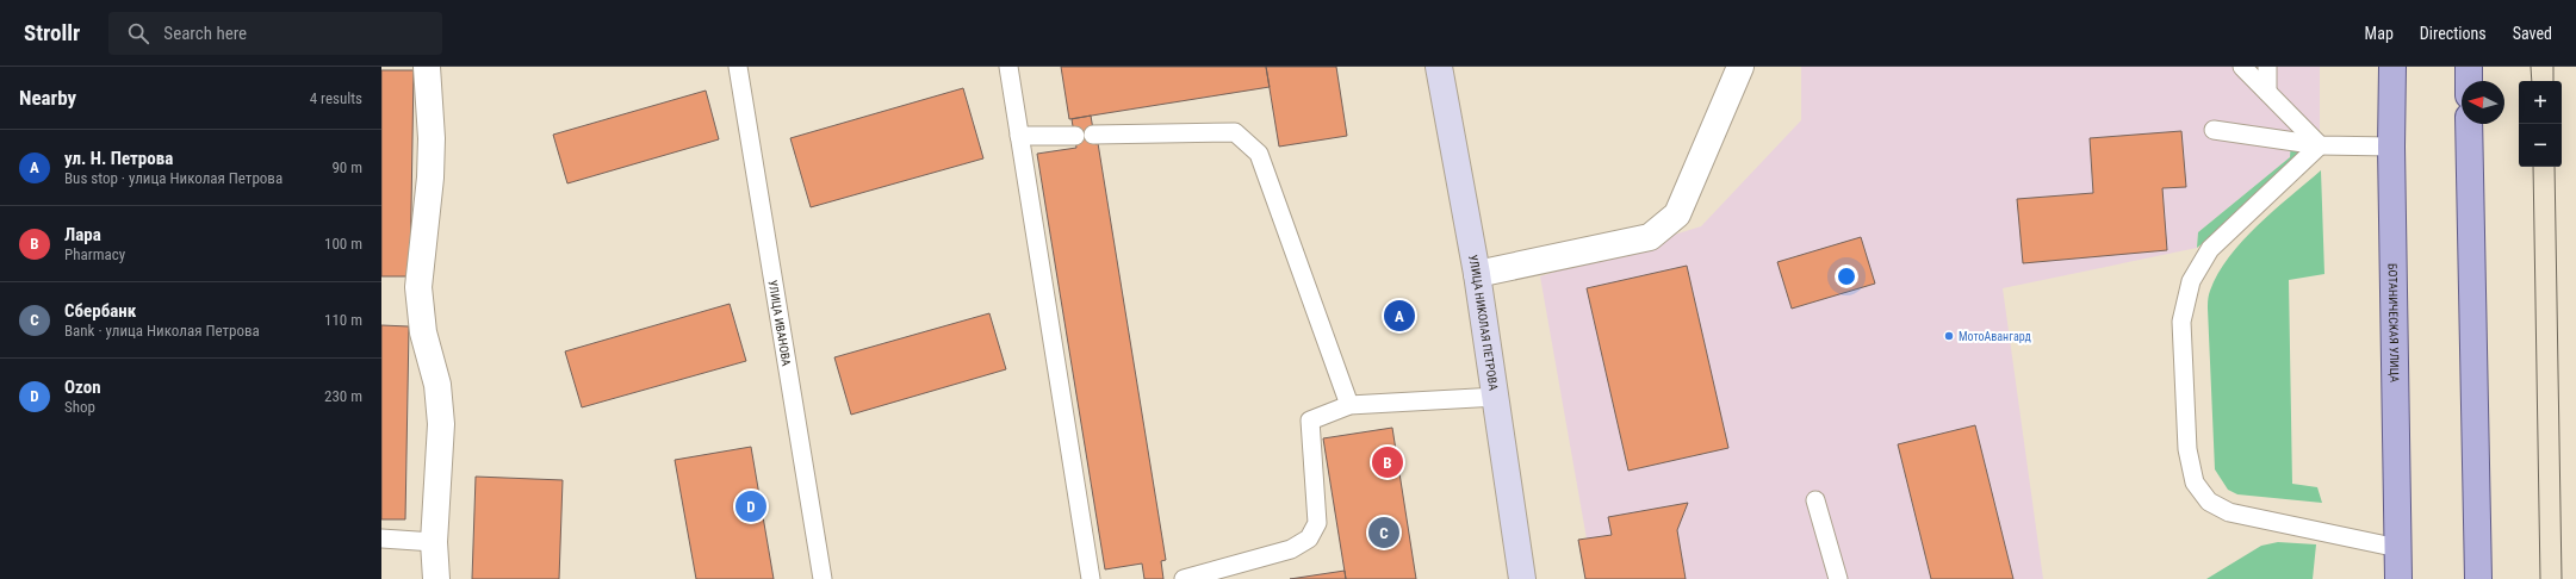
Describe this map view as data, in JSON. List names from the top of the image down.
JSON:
{
  "streets": {
    "main road": ["УЛИЦА НИКОЛАЯ ПЕТРОВА", "БОТАНИЧЕСКАЯ УЛИЦА"],
    "lane": ["УЛИЦА ИВАНОВА"]
  },
  "places": ["МотоАвангард"],
  "north": "left",
  "page": {
    "header": "Strollr",
    "search": "Search here",
    "nav": ["Map", "Directions", "Saved"],
    "heading": ["Nearby", "4 results"],
    "map_buttons": ["+", "−"],
    "list": [
      {
        "mark": "A",
        "name": "ул. Н. Петрова",
        "note": "Bus stop · улица Николая Петрова",
        "value": "90 m"
      },
      {
        "mark": "B",
        "name": "Лара",
        "note": "Pharmacy",
        "value": "100 m"
      },
      {
        "mark": "C",
        "name": "Сбербанк",
        "note": "Bank · улица Николая Петрова",
        "value": "110 m"
      },
      {
        "mark": "D",
        "name": "Ozon",
        "note": "Shop",
        "value": "230 m"
      }
    ],
    "pins": [
      "A",
      "B",
      "D",
      "C"
    ]
  }
}
